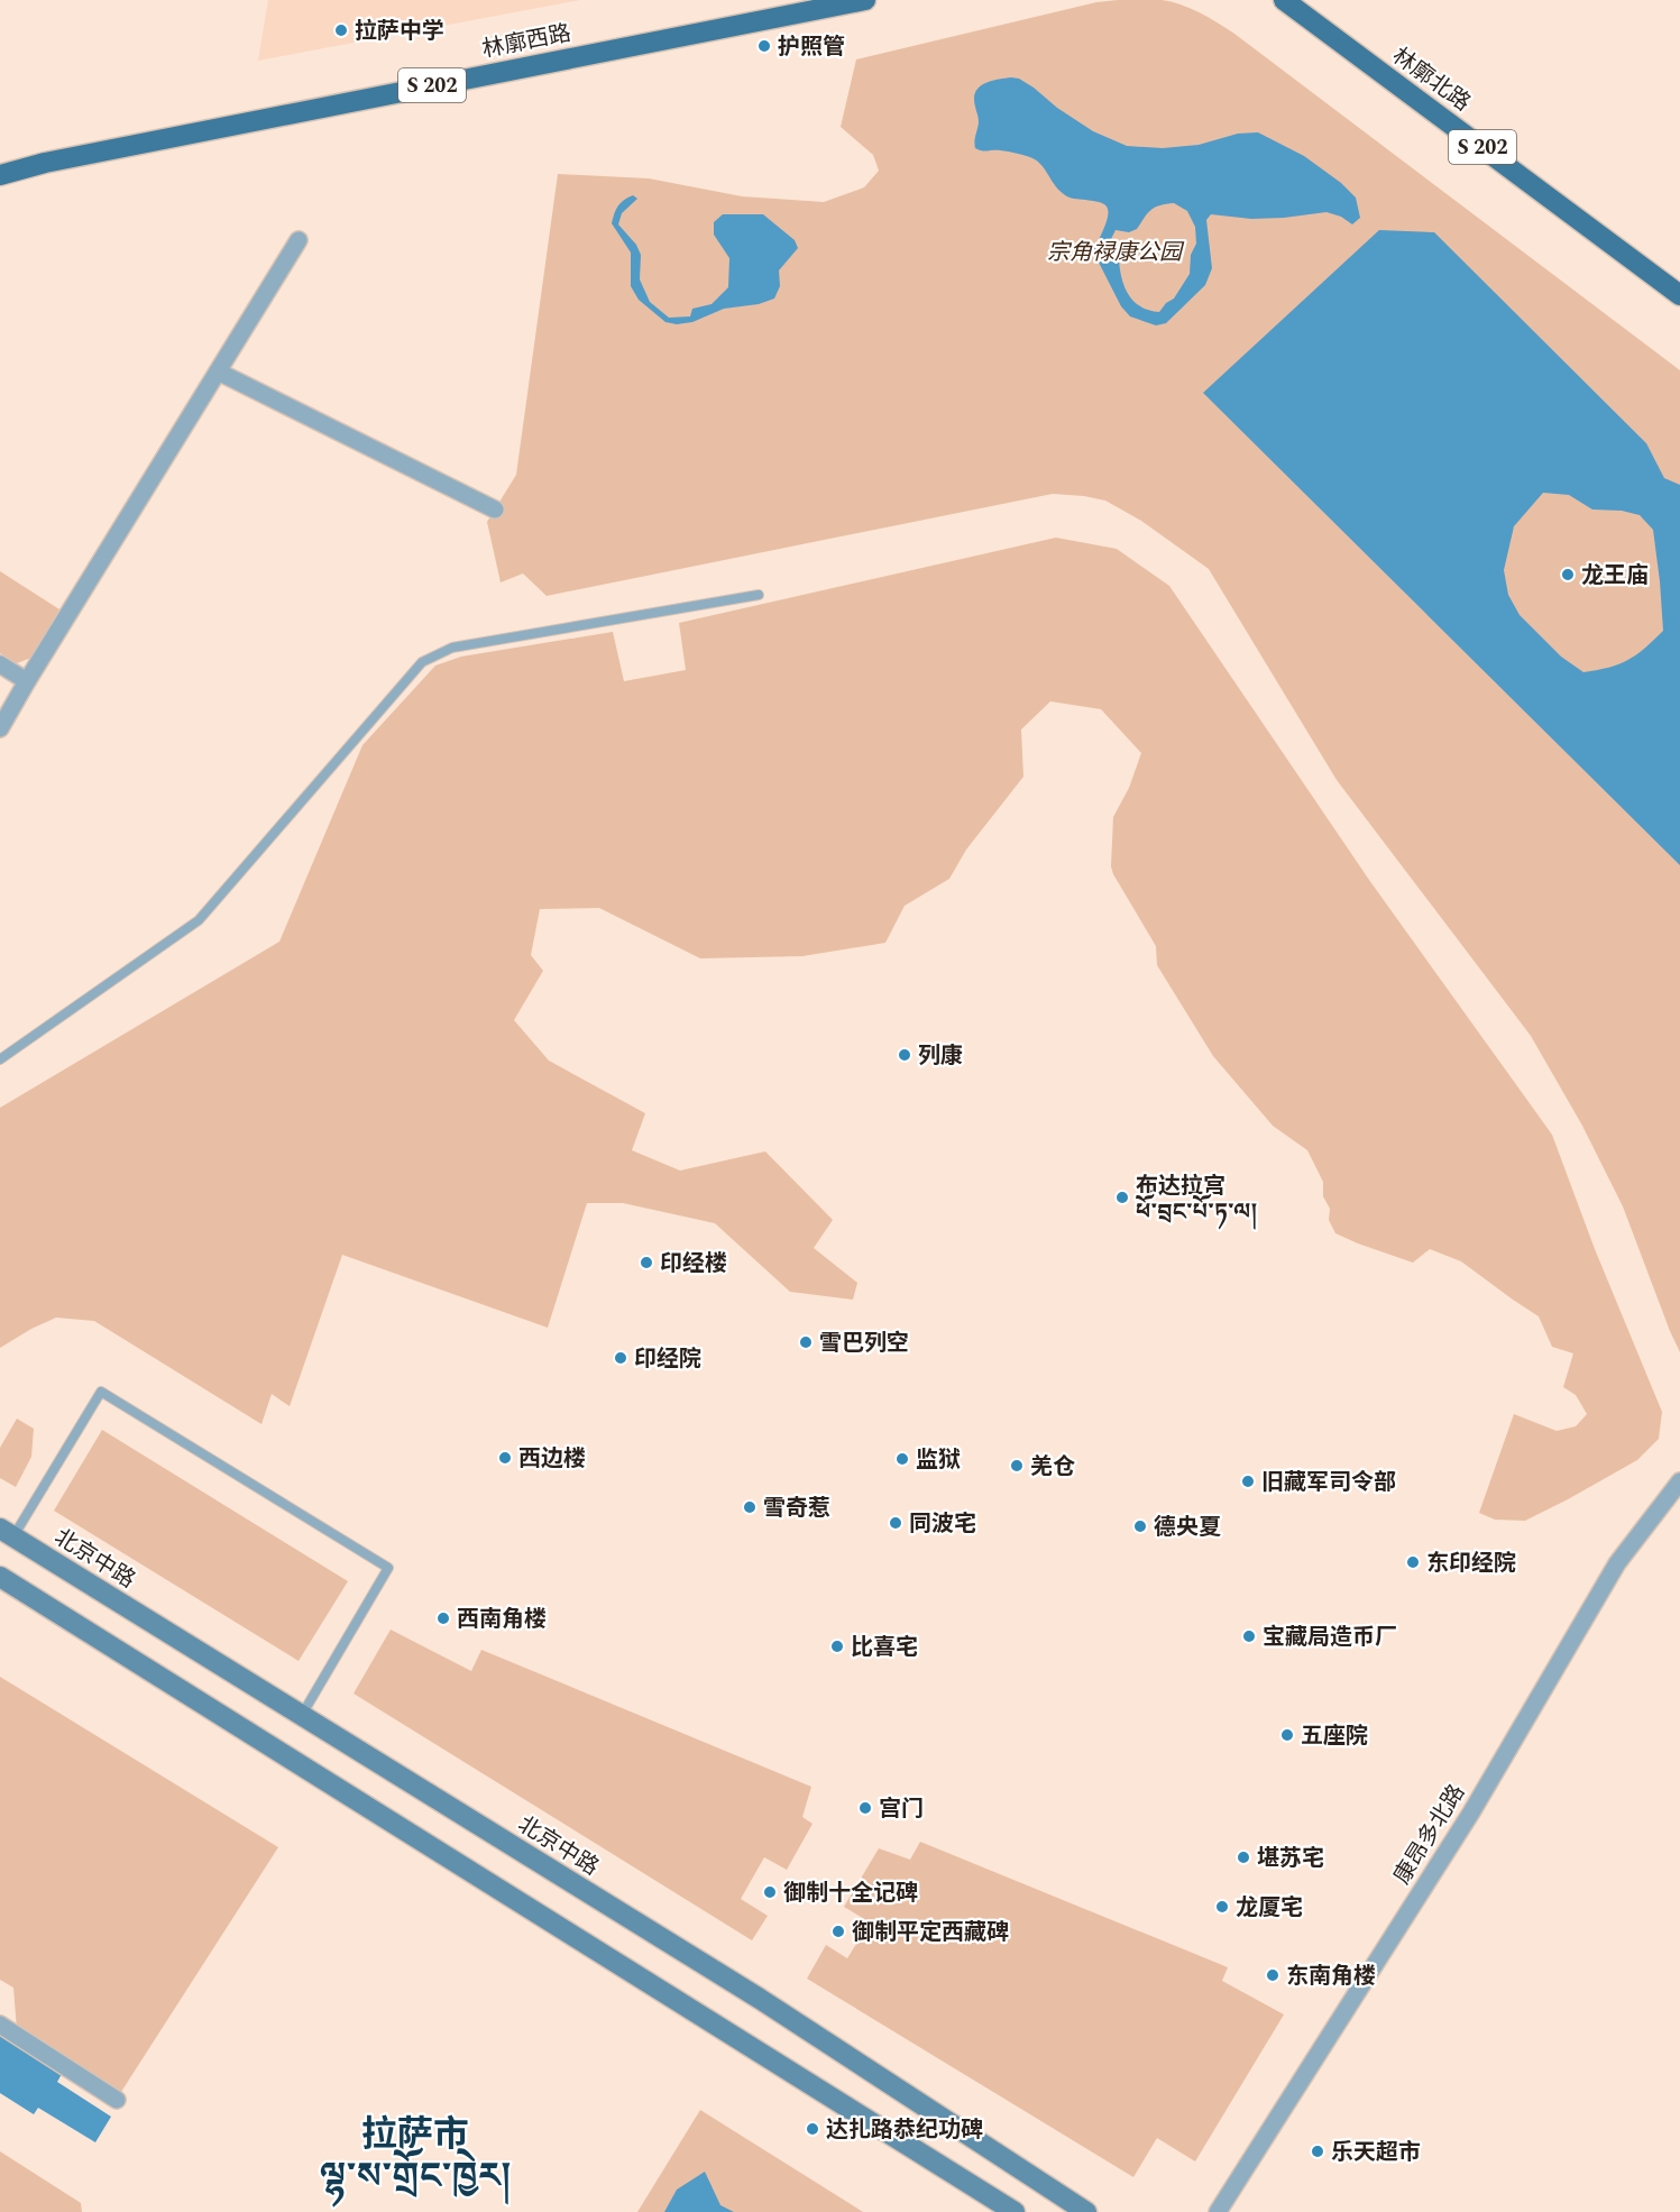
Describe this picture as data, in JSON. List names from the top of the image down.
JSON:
{
  "streets": {
    "main road": [
      "林廓西路",
      "林廓北路",
      "S 202",
      "北京中路"
    ],
    "street": ["康昂多北路"]
  },
  "districts": ["拉萨市 ལྷ་ས་གྲོང་ཁྱེར།"],
  "parks": ["宗角禄康公园"],
  "places": [
    "拉萨中学",
    "护照管",
    "龙王庙",
    "列康",
    "布达拉宫 ཕོ་བྲང་པོ་ཏ་ལ།",
    "印经楼",
    "雪巴列空",
    "印经院",
    "西边楼",
    "监狱",
    "羌仓",
    "旧藏军司令部",
    "雪奇惹",
    "同波宅",
    "德央夏",
    "东印经院",
    "西南角楼",
    "宝藏局造币厂",
    "比喜宅",
    "五座院",
    "宫门",
    "堪苏宅",
    "御制十全记碑",
    "龙厦宅",
    "御制平定西藏碑",
    "东南角楼",
    "达扎路恭纪功碑",
    "乐天超市"
  ]
}
